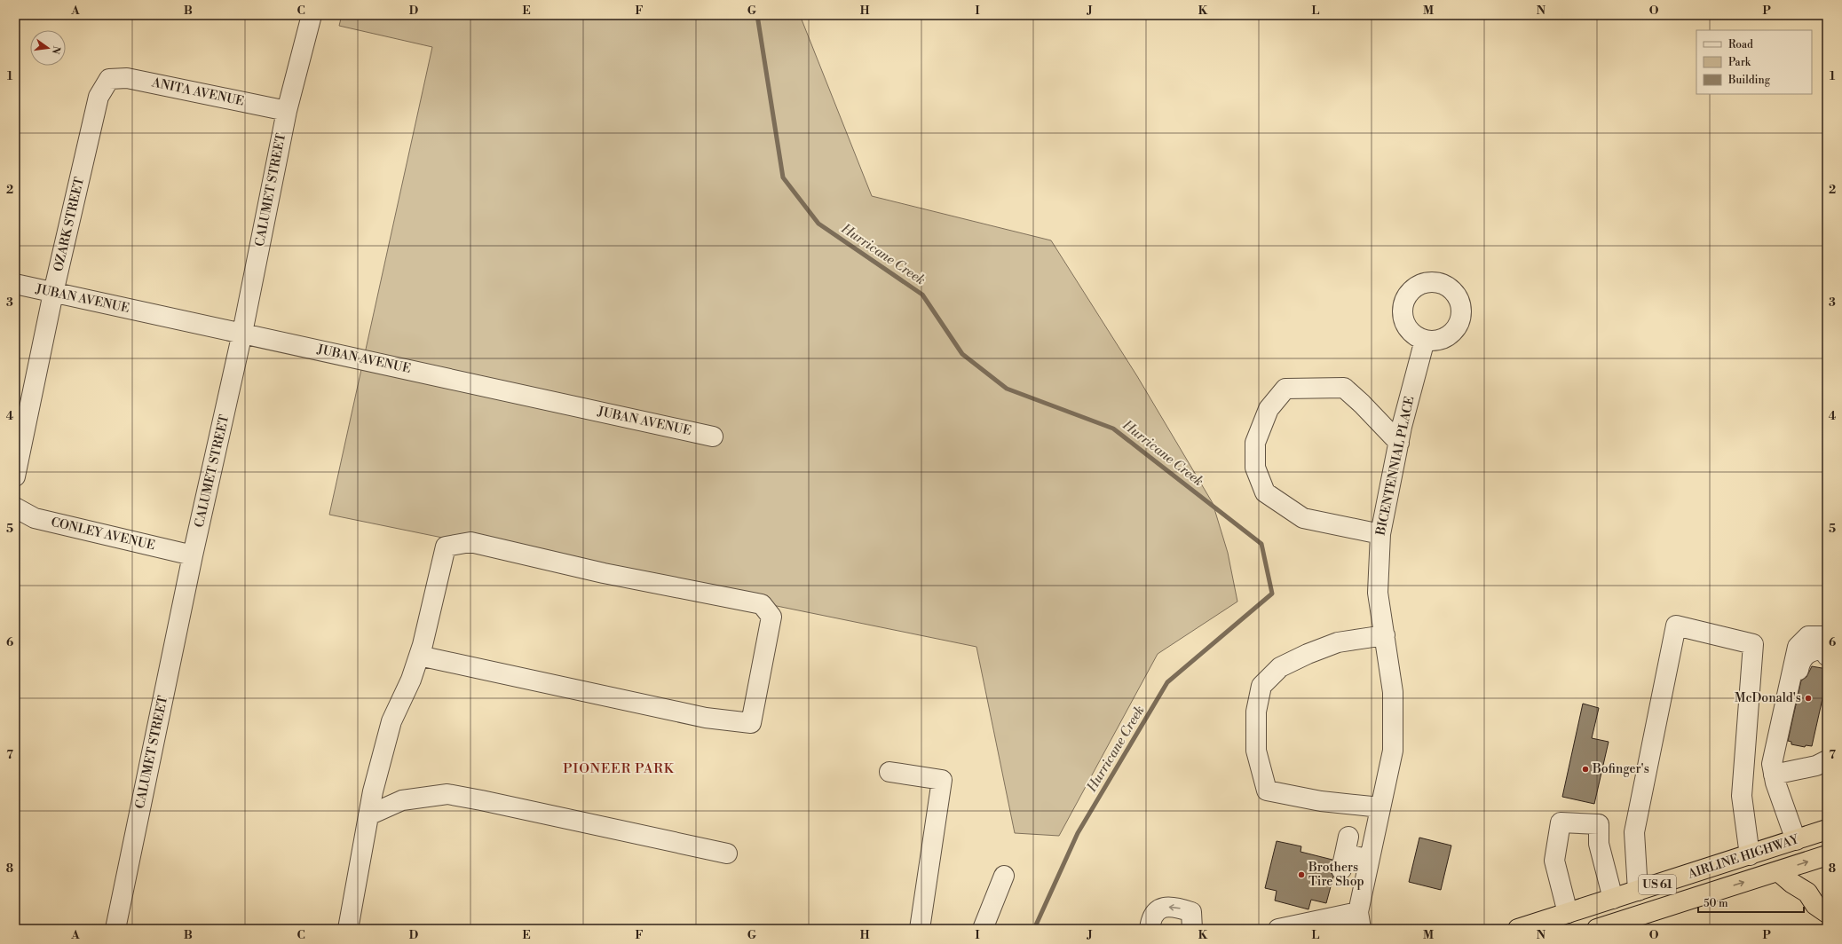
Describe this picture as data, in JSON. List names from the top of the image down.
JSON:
{
  "streets": {
    "highway": ["AIRLINE HIGHWAY", "US 61"],
    "street": [
      "ANITA AVENUE",
      "CALUMET STREET",
      "OZARK STREET",
      "JUBAN AVENUE",
      "BICENTENNIAL PLACE",
      "CONLEY AVENUE"
    ]
  },
  "crossings": [
    ["ANITA AVENUE", "CALUMET STREET"],
    ["ANITA AVENUE", "OZARK STREET"],
    ["CALUMET STREET", "JUBAN AVENUE"],
    ["CALUMET STREET", "CONLEY AVENUE"],
    ["OZARK STREET", "JUBAN AVENUE"]
  ],
  "districts": ["PIONEER PARK"],
  "water": ["Hurricane Creek"],
  "places": ["McDonald's", "Bofinger's", "Brothers Tire Shop"],
  "legend": ["Road", "Park", "Building"],
  "scale_bar": "50 m",
  "north": "right",
  "grid": {
    "columns": [
      "A",
      "B",
      "C",
      "D",
      "E",
      "F",
      "G",
      "H",
      "I",
      "J",
      "K",
      "L",
      "M",
      "N",
      "O",
      "P"
    ],
    "rows": [
      "1",
      "2",
      "3",
      "4",
      "5",
      "6",
      "7",
      "8"
    ]
  }
}
